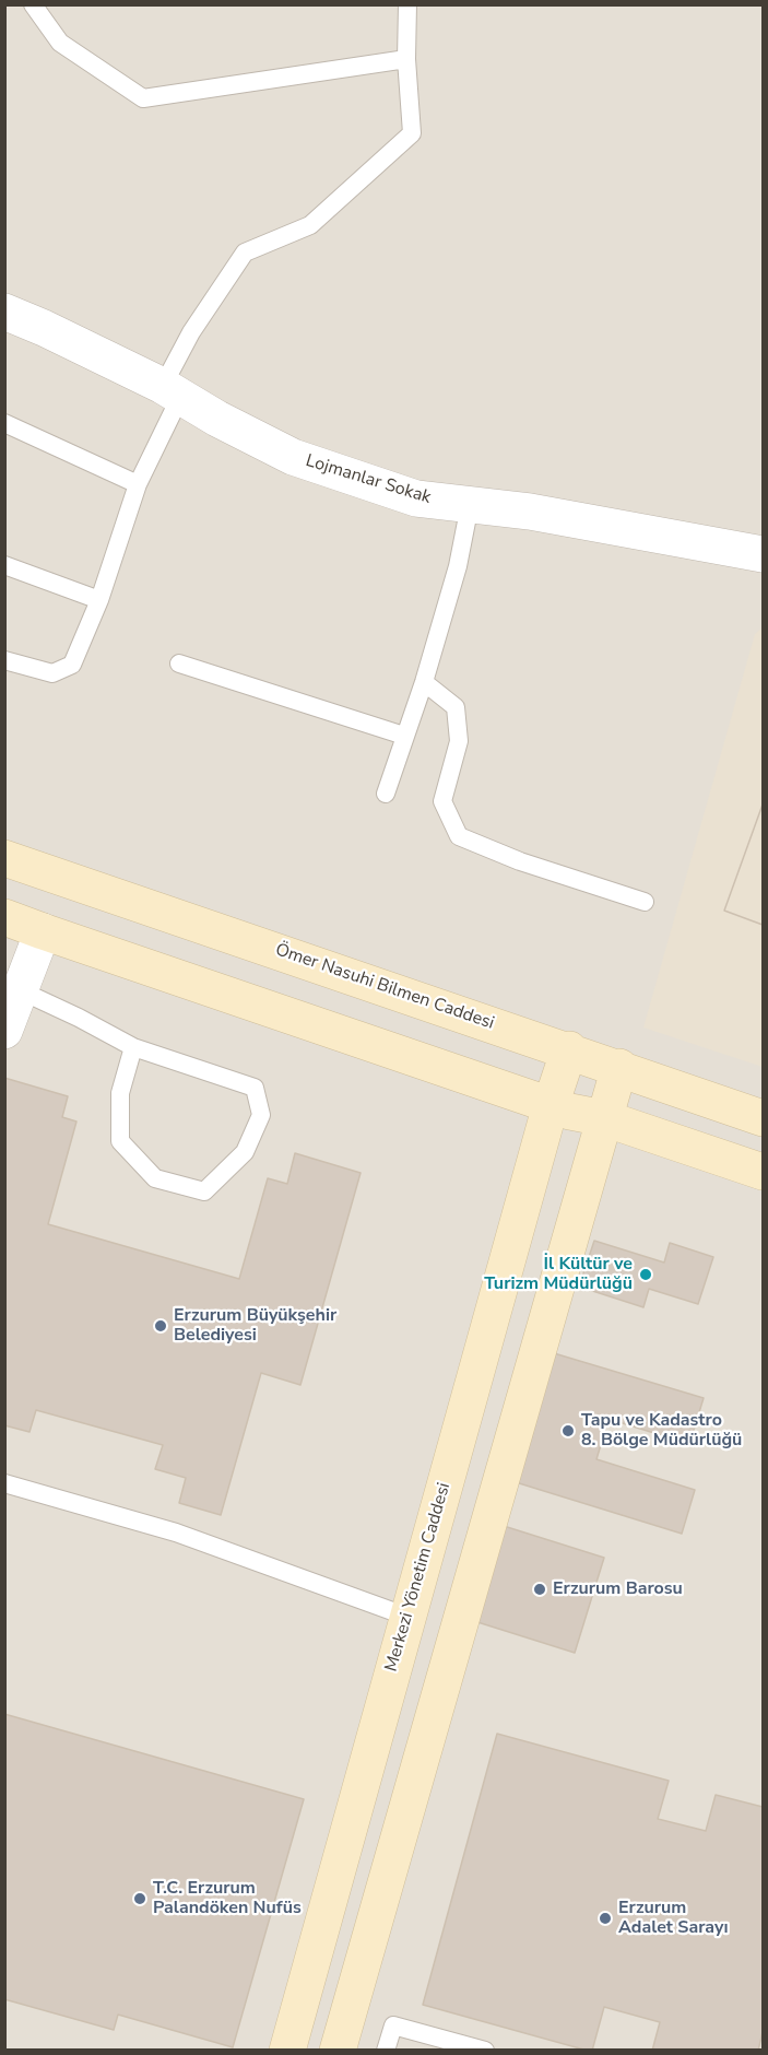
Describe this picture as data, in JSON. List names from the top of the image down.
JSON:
{
  "streets": {
    "street": ["Lojmanlar Sokak", "Ömer Nasuhi Bilmen Caddesi", "Merkezi Yönetim Caddesi"]
  },
  "crossings": [
    ["Ömer Nasuhi Bilmen Caddesi", "Merkezi Yönetim Caddesi"]
  ],
  "places": [
    "İl Kültür ve Turizm Müdürlüğü",
    "Erzurum Büyükşehir Belediyesi",
    "Tapu ve Kadastro 8. Bölge Müdürlüğü",
    "Erzurum Barosu",
    "T.C. Erzurum Palandöken Nufüs",
    "Erzurum Adalet Sarayı"
  ]
}
